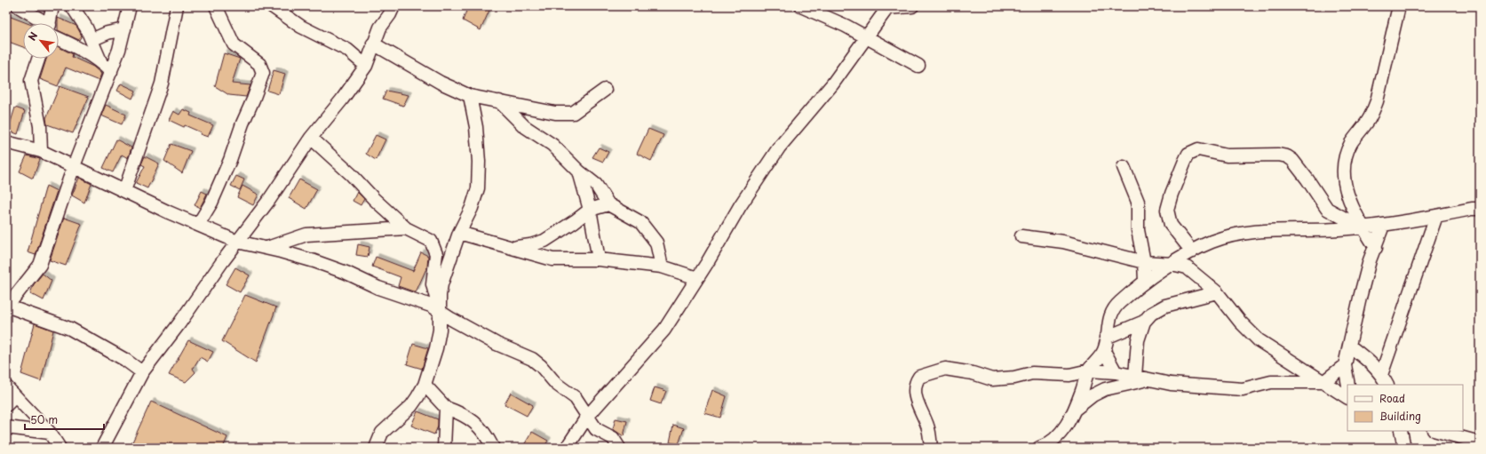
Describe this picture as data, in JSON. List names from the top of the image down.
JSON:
{
  "legend": ["Road", "Building"],
  "scale_bar": "50 m",
  "north": "top left"
}
